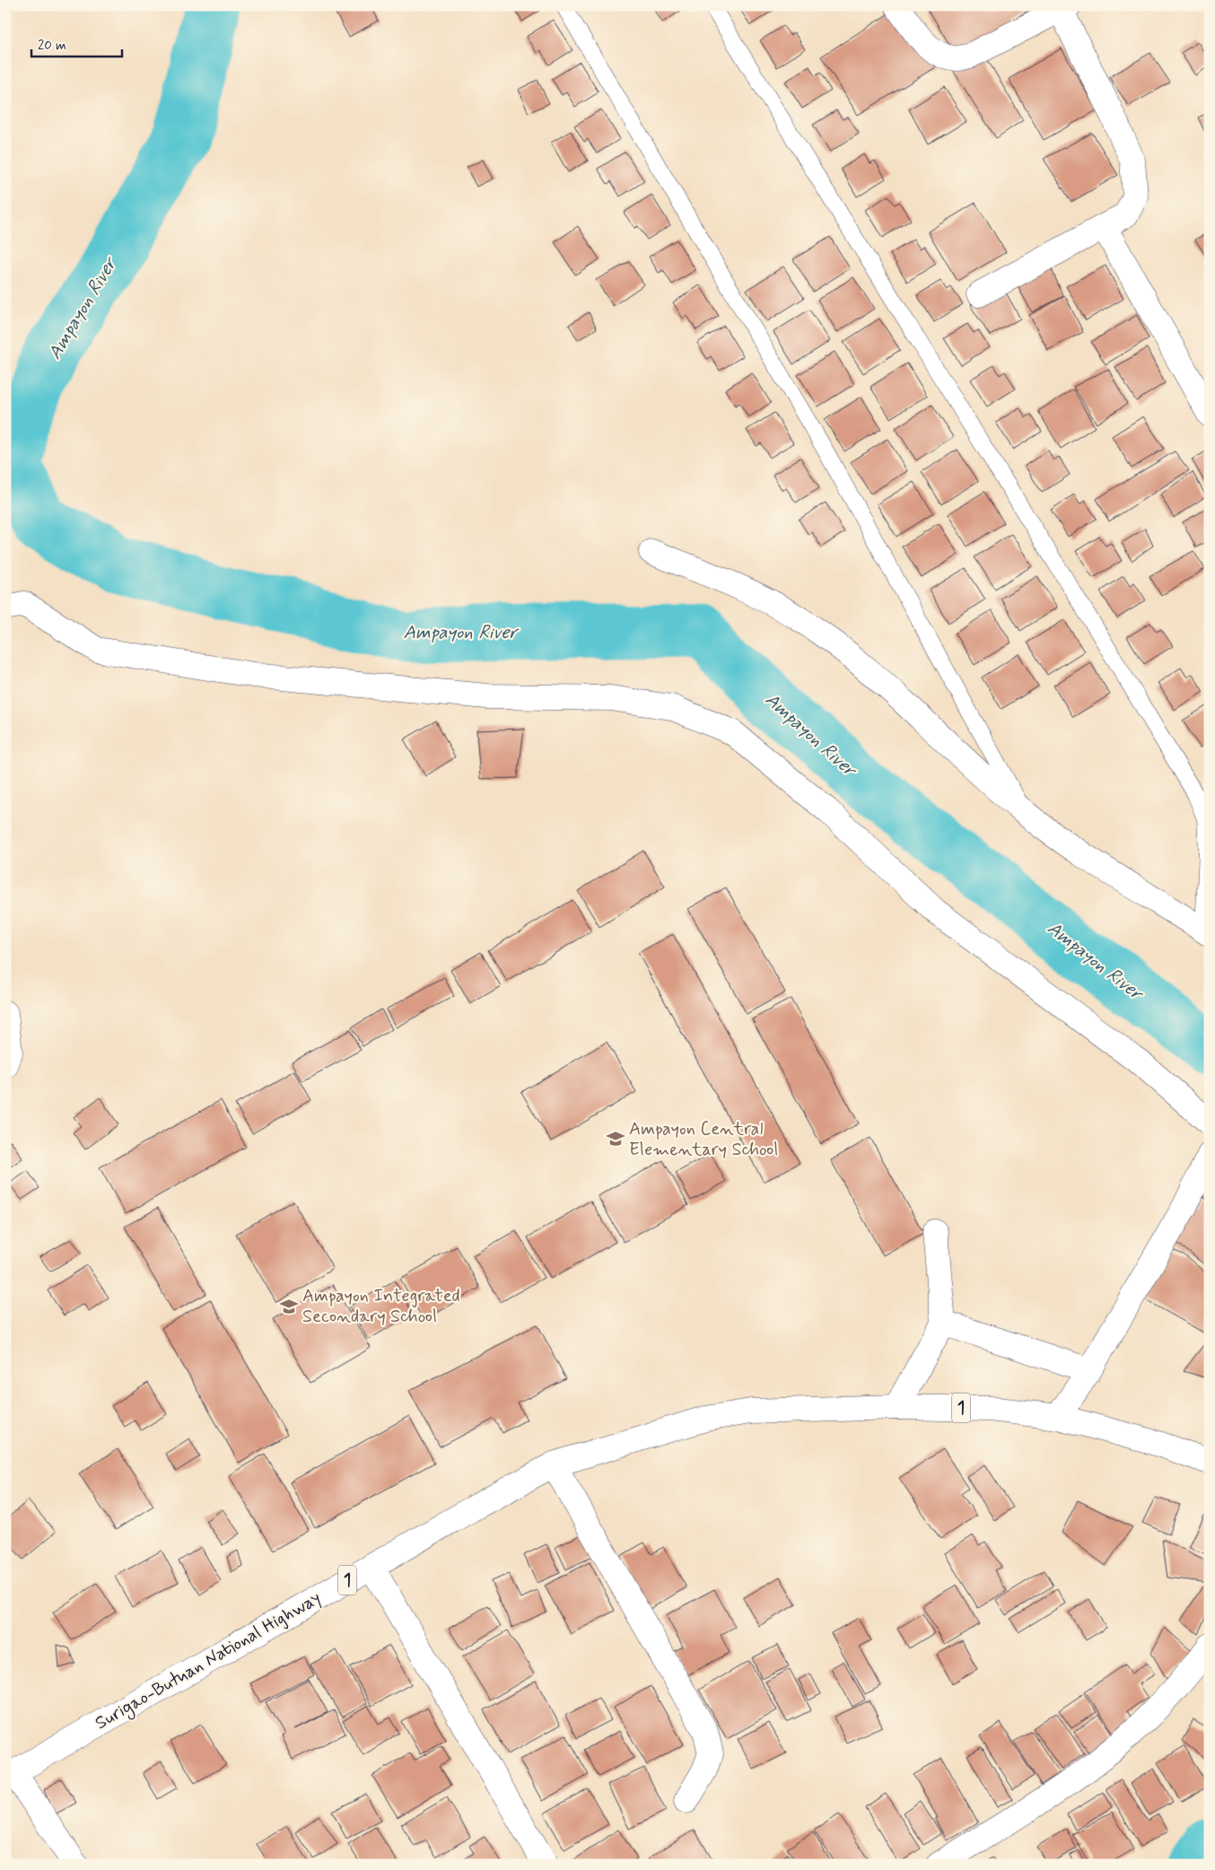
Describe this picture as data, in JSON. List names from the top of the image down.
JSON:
{
  "streets": {
    "main road": ["1", "Surigao-Butuan National Highway"]
  },
  "water": ["Ampayon River"],
  "places": {
    "school or university": ["Ampayon Central Elementary School", "Ampayon Integrated Secondary School"]
  },
  "scale_bar": "20 m"
}
